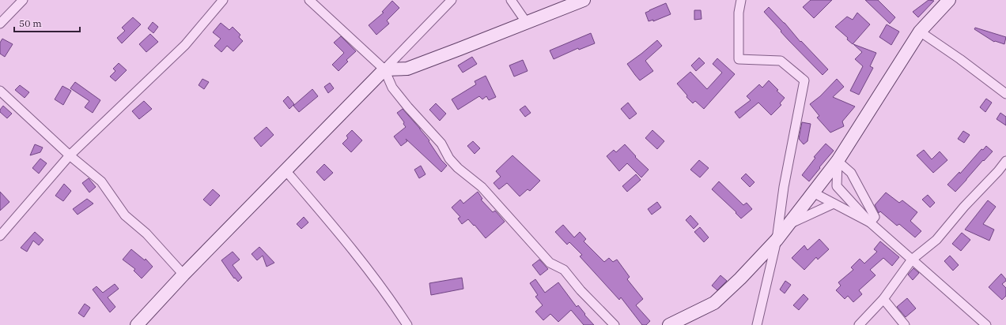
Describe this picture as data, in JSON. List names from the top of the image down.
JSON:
{
  "scale_bar": "50 m"
}
